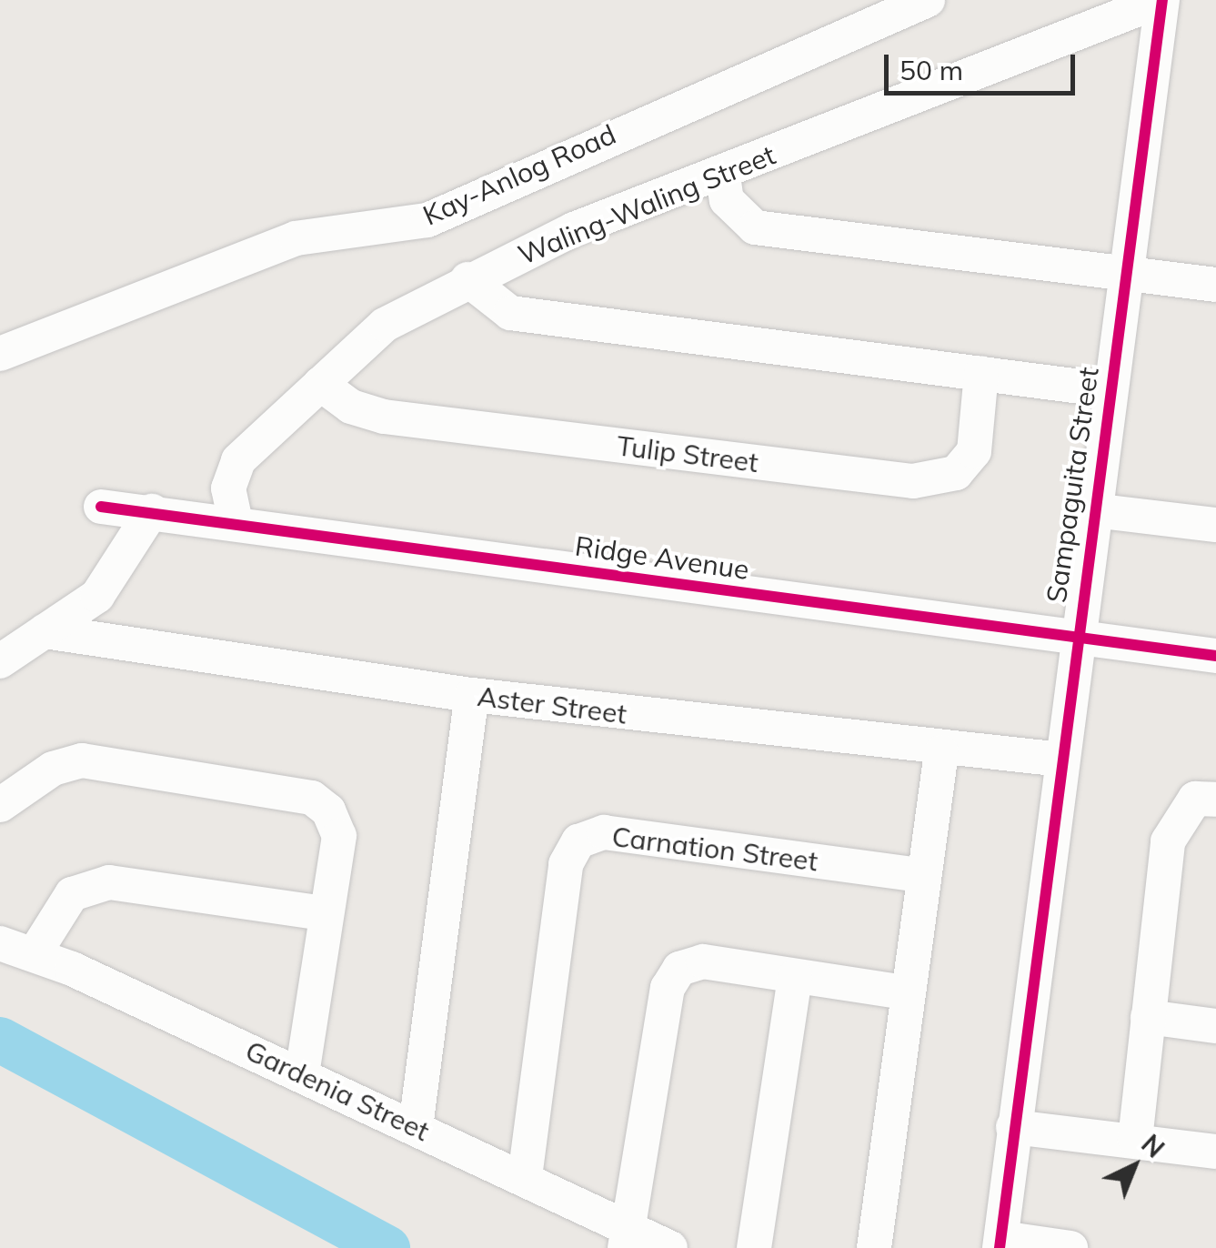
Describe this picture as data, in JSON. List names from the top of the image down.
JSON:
{
  "streets": {
    "street": [
      "Kay-Anlog Road",
      "Waling-Waling Street",
      "Tulip Street",
      "Sampaguita Street",
      "Ridge Avenue",
      "Aster Street",
      "Carnation Street",
      "Gardenia Street"
    ]
  },
  "crossings": [
    ["Waling-Waling Street", "Tulip Street"],
    ["Waling-Waling Street", "Sampaguita Street"],
    ["Waling-Waling Street", "Ridge Avenue"],
    ["Sampaguita Street", "Ridge Avenue"],
    ["Sampaguita Street", "Aster Street"],
    ["Carnation Street", "Gardenia Street"]
  ],
  "scale_bar": "50 m",
  "north": "top right"
}
